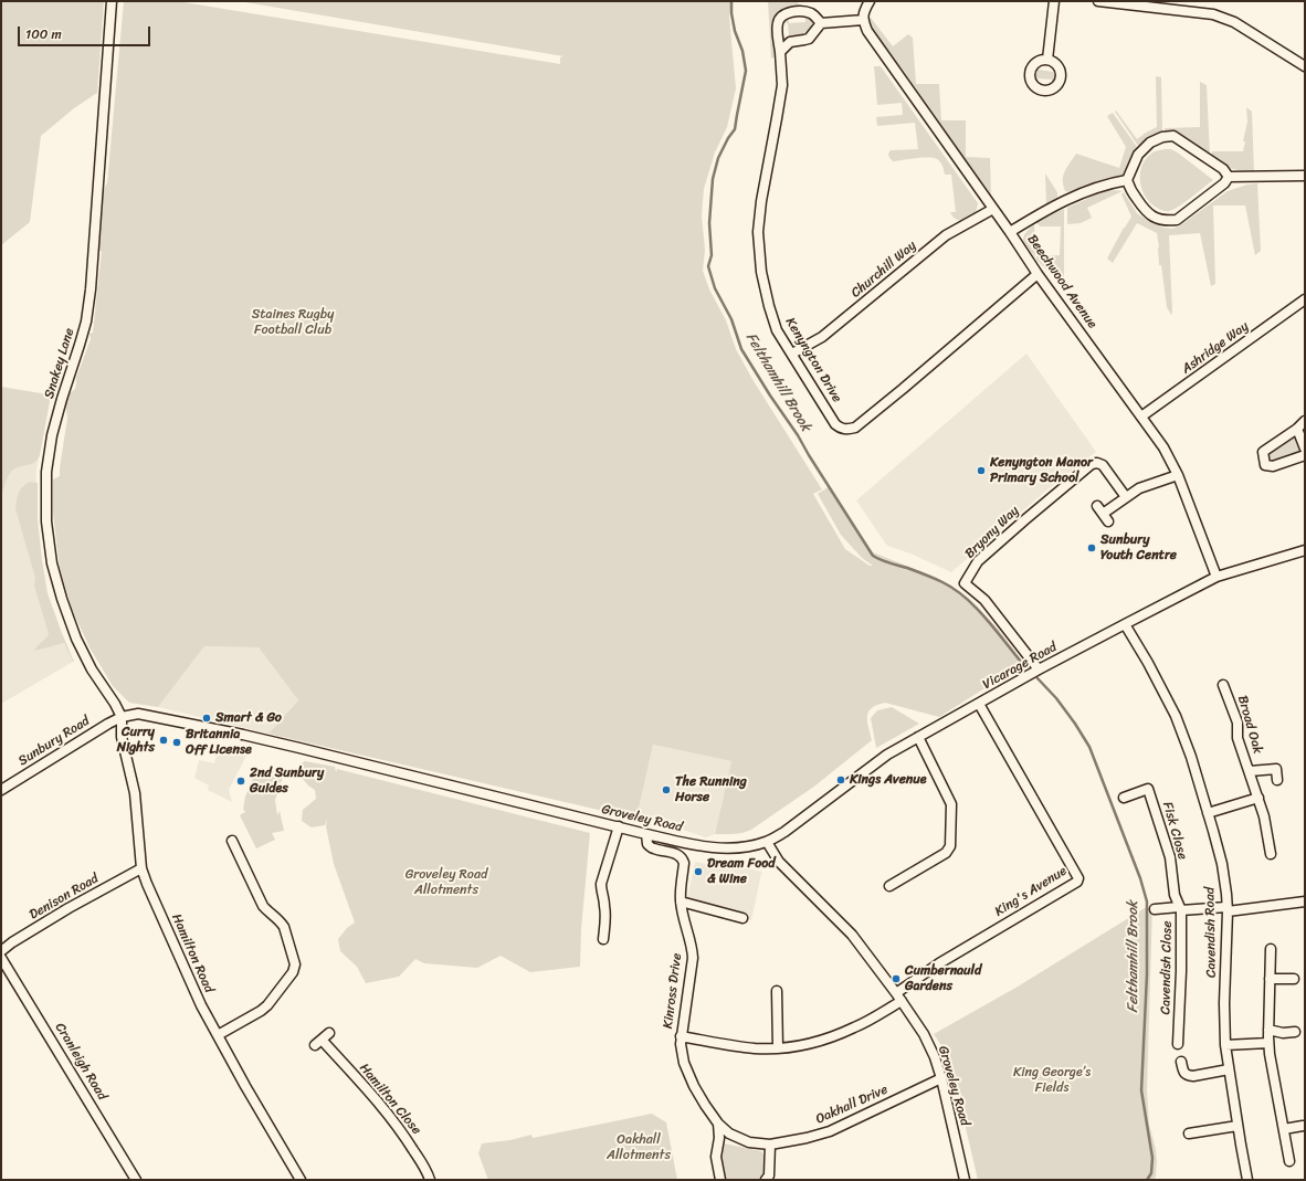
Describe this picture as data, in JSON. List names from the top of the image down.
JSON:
{
  "streets": {
    "street": [
      "Churchill Way",
      "Beechwood Avenue",
      "Ashridge Way",
      "Kenyngton Drive",
      "Snakey Lane",
      "Bryony Way",
      "Vicarage Road",
      "Broad Oak",
      "Sunbury Road",
      "Groveley Road",
      "Fisk Close",
      "King's Avenue",
      "Denison Road",
      "Cavendish Road",
      "Hamilton Road",
      "Cavendish Close",
      "Kinross Drive",
      "Cranleigh Road",
      "Hamilton Close",
      "Oakhall Drive"
    ]
  },
  "crossings": [
    ["Churchill Way", "Beechwood Avenue"],
    ["Churchill Way", "Kenyngton Drive"],
    ["Beechwood Avenue", "Ashridge Way"],
    ["Beechwood Avenue", "Kenyngton Drive"],
    ["Beechwood Avenue", "Vicarage Road"],
    ["Snakey Lane", "Sunbury Road"],
    ["Snakey Lane", "Groveley Road"],
    ["Snakey Lane", "Hamilton Road"],
    ["Bryony Way", "Vicarage Road"],
    ["Vicarage Road", "Groveley Road"],
    ["Vicarage Road", "King's Avenue"],
    ["Vicarage Road", "Cavendish Road"],
    ["Sunbury Road", "Groveley Road"],
    ["Sunbury Road", "Hamilton Road"],
    ["Groveley Road", "King's Avenue"],
    ["Groveley Road", "Hamilton Road"],
    ["Groveley Road", "Kinross Drive"],
    ["Groveley Road", "Oakhall Drive"],
    ["Fisk Close", "Cavendish Close"],
    ["Denison Road", "Hamilton Road"],
    ["Cavendish Road", "Cavendish Close"],
    ["Kinross Drive", "Oakhall Drive"]
  ],
  "water": ["Felthamhill Brook"],
  "parks": [
    "Staines Rugby Football Club",
    "Groveley Road Allotments",
    "King George’s Fields",
    "Oakhall Allotments"
  ],
  "places": [
    "Kenyngton Manor Primary School",
    "Sunbury Youth Centre",
    "Smart & Go",
    "Curry Nights",
    "Britannia Off License",
    "Kings Avenue",
    "2nd Sunbury Guides",
    "The Running Horse",
    "Dream Food & Wine",
    "Cumbernauld Gardens"
  ],
  "scale_bar": "100 m"
}
